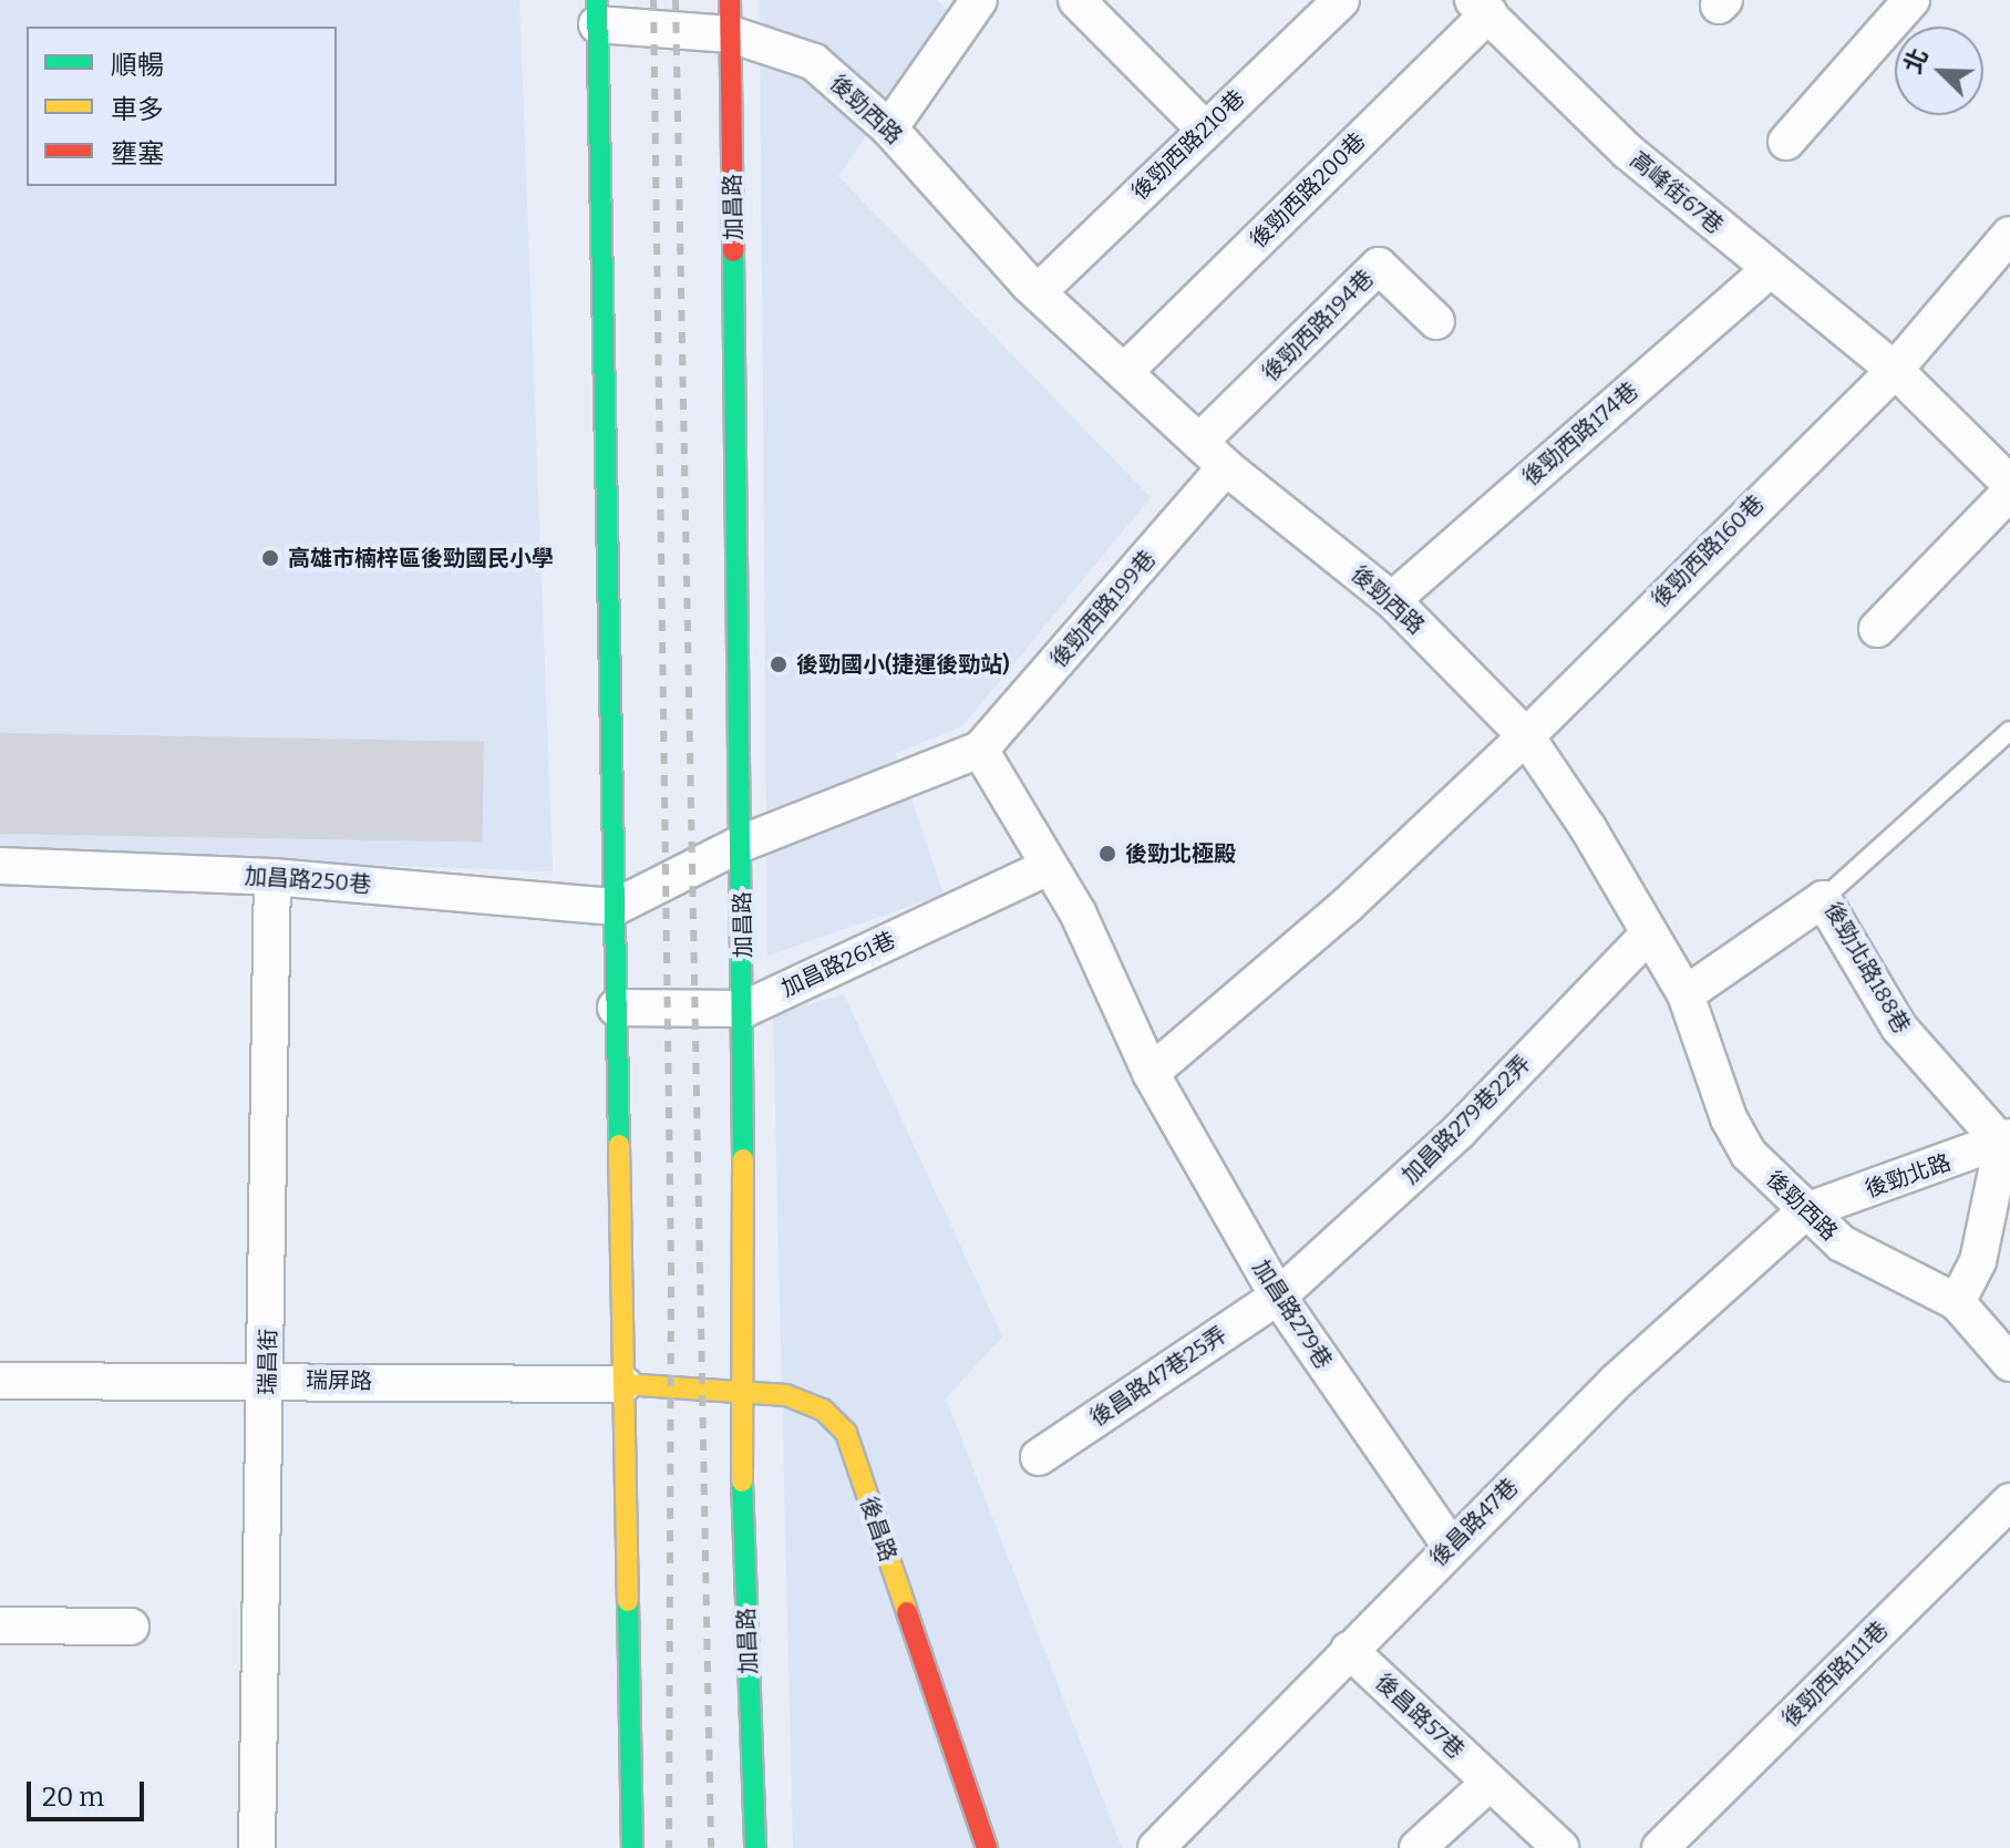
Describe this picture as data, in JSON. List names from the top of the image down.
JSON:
{
  "streets": {
    "street": [
      "後勁西路",
      "後勁西路210巷",
      "後勁西路200巷",
      "高峰街67巷",
      "加昌路",
      "後勁西路194巷",
      "後勁西路174巷",
      "後勁西路160巷",
      "後勁西路199巷",
      "加昌路250巷",
      "加昌路261巷",
      "後勁北路188巷",
      "加昌路279巷22弄",
      "後勁北路",
      "加昌路279巷",
      "瑞昌街",
      "後昌路47巷25弄",
      "瑞屏路",
      "後昌路47巷",
      "後昌路",
      "後勁西路111巷",
      "後昌路57巷"
    ]
  },
  "crossings": [
    ["後勁西路", "後勁西路210巷"],
    ["後勁西路", "後勁西路200巷"],
    ["後勁西路", "加昌路"],
    ["後勁西路", "後勁西路194巷"],
    ["後勁西路", "後勁西路174巷"],
    ["後勁西路", "後勁西路160巷"],
    ["後勁西路", "後勁西路199巷"],
    ["後勁西路", "加昌路279巷22弄"],
    ["後勁西路", "後勁北路"],
    ["後勁西路", "後昌路47巷"],
    ["後勁西路200巷", "高峰街67巷"],
    ["高峰街67巷", "後勁西路174巷"],
    ["高峰街67巷", "後勁西路160巷"],
    ["加昌路", "加昌路261巷"],
    ["加昌路", "後昌路"],
    ["後勁西路199巷", "加昌路279巷"],
    ["加昌路250巷", "瑞昌街"],
    ["加昌路261巷", "加昌路279巷"],
    ["後勁北路188巷", "後勁北路"],
    ["加昌路279巷22弄", "加昌路279巷"],
    ["加昌路279巷22弄", "後昌路47巷25弄"],
    ["後勁北路", "後昌路47巷"],
    ["加昌路279巷", "後昌路47巷25弄"],
    ["加昌路279巷", "後昌路47巷"],
    ["瑞昌街", "瑞屏路"],
    ["瑞屏路", "後昌路"],
    ["後昌路47巷", "後昌路57巷"]
  ],
  "places": ["高雄市楠梓區後勁國民小學", "後勁國小(捷運後勁站)", "後勁北極殿"],
  "legend": ["順暢", "車多", "壅塞"],
  "scale_bar": "20 m",
  "north": "top left"
}
